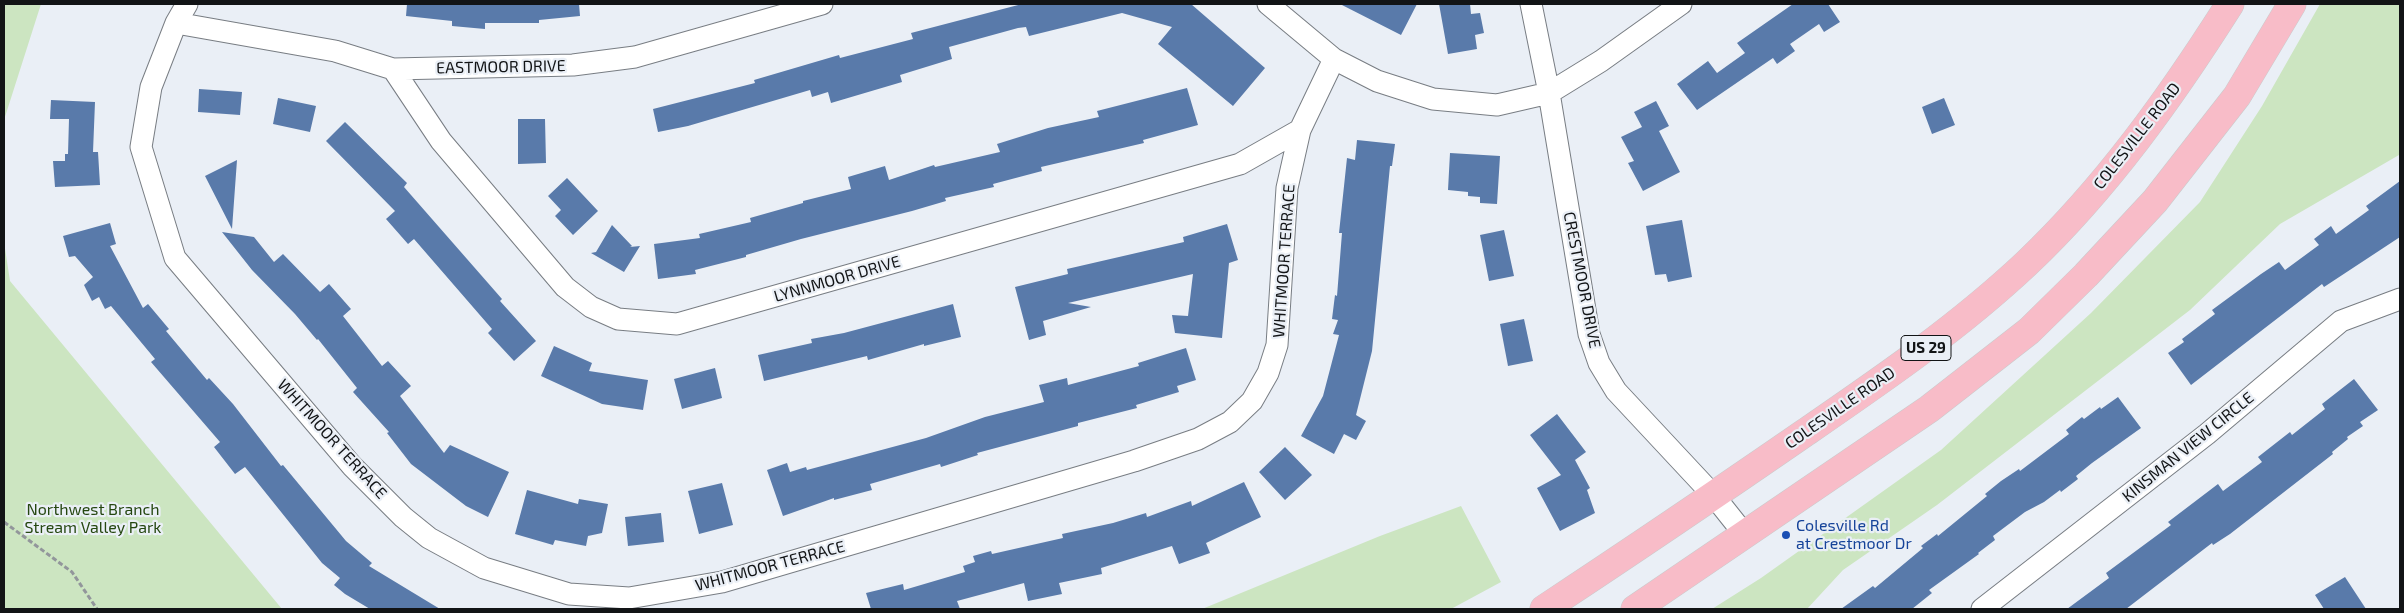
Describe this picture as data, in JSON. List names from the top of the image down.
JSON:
{
  "streets": {
    "highway": ["COLESVILLE ROAD", "US 29"],
    "street": [
      "EASTMOOR DRIVE",
      "WHITMOOR TERRACE",
      "LYNNMOOR DRIVE",
      "CRESTMOOR DRIVE",
      "KINSMAN VIEW CIRCLE"
    ]
  },
  "crossings": [
    ["EASTMOOR DRIVE", "WHITMOOR TERRACE"],
    ["EASTMOOR DRIVE", "LYNNMOOR DRIVE"],
    ["COLESVILLE ROAD", "CRESTMOOR DRIVE"],
    ["WHITMOOR TERRACE", "LYNNMOOR DRIVE"]
  ],
  "parks": ["Northwest Branch Stream Valley Park"],
  "places": ["Colesville Rd at Crestmoor Dr"]
}
